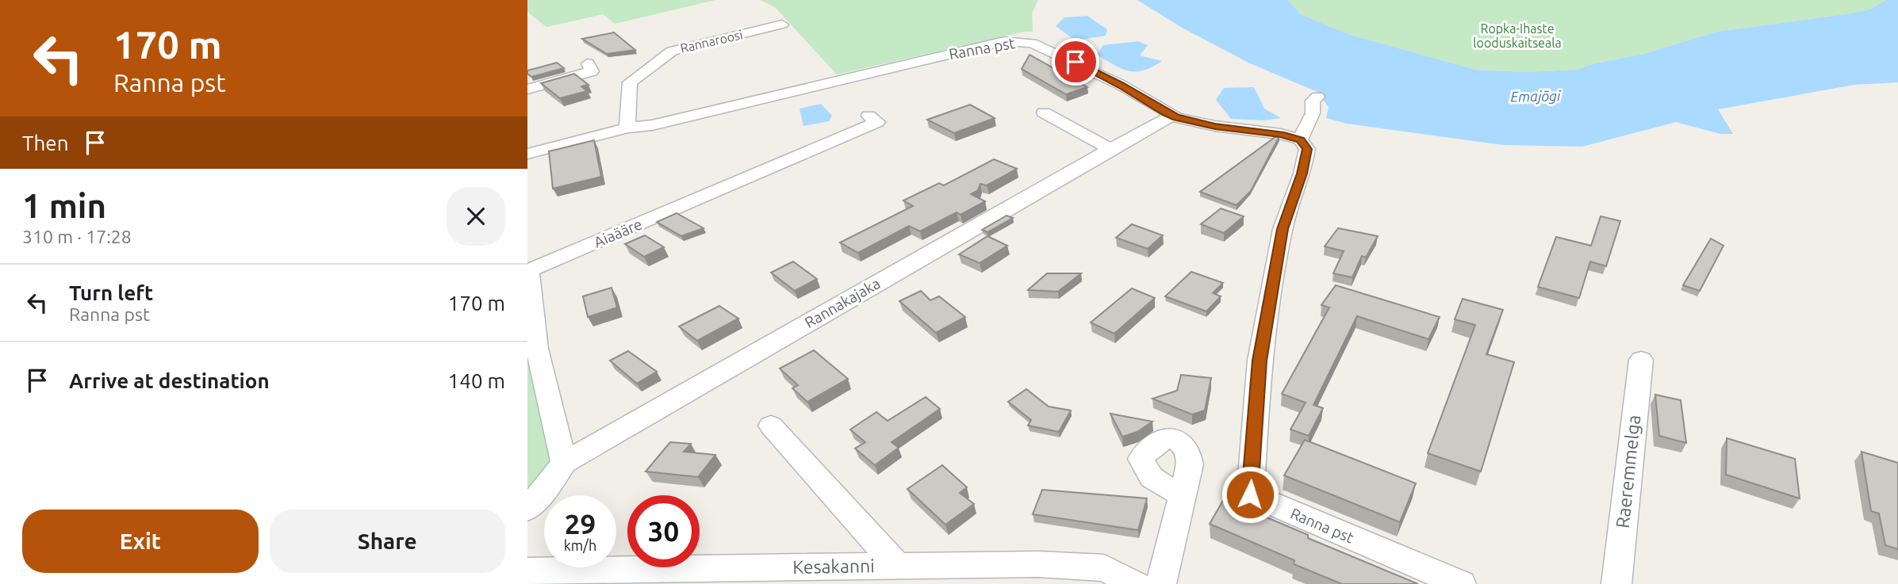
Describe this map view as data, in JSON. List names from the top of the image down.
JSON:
{
  "streets": {
    "street": [
      "Rannaroosi",
      "Ranna pst",
      "Aiaääre",
      "Rannakajaka",
      "Raeremmelga",
      "Kesakanni"
    ]
  },
  "crossings": [
    ["Rannaroosi", "Ranna pst"],
    ["Ranna pst", "Rannakajaka"],
    ["Aiaääre", "Rannakajaka"]
  ],
  "water": ["Emajõgi"],
  "parks": ["Ropka-Ihaste looduskaitseala"],
  "page": {
    "turn": ["170 m", "Ranna pst"],
    "then": "Then",
    "heading": ["1 min", "310 m · 17:28"],
    "list": [
      {
        "name": "Turn left",
        "note": "Ranna pst",
        "value": "170 m"
      },
      {
        "name": "Arrive at destination",
        "value": "140 m"
      }
    ],
    "speed": "29 km/h",
    "limit": "30",
    "buttons": ["Exit", "Share"]
  }
}
